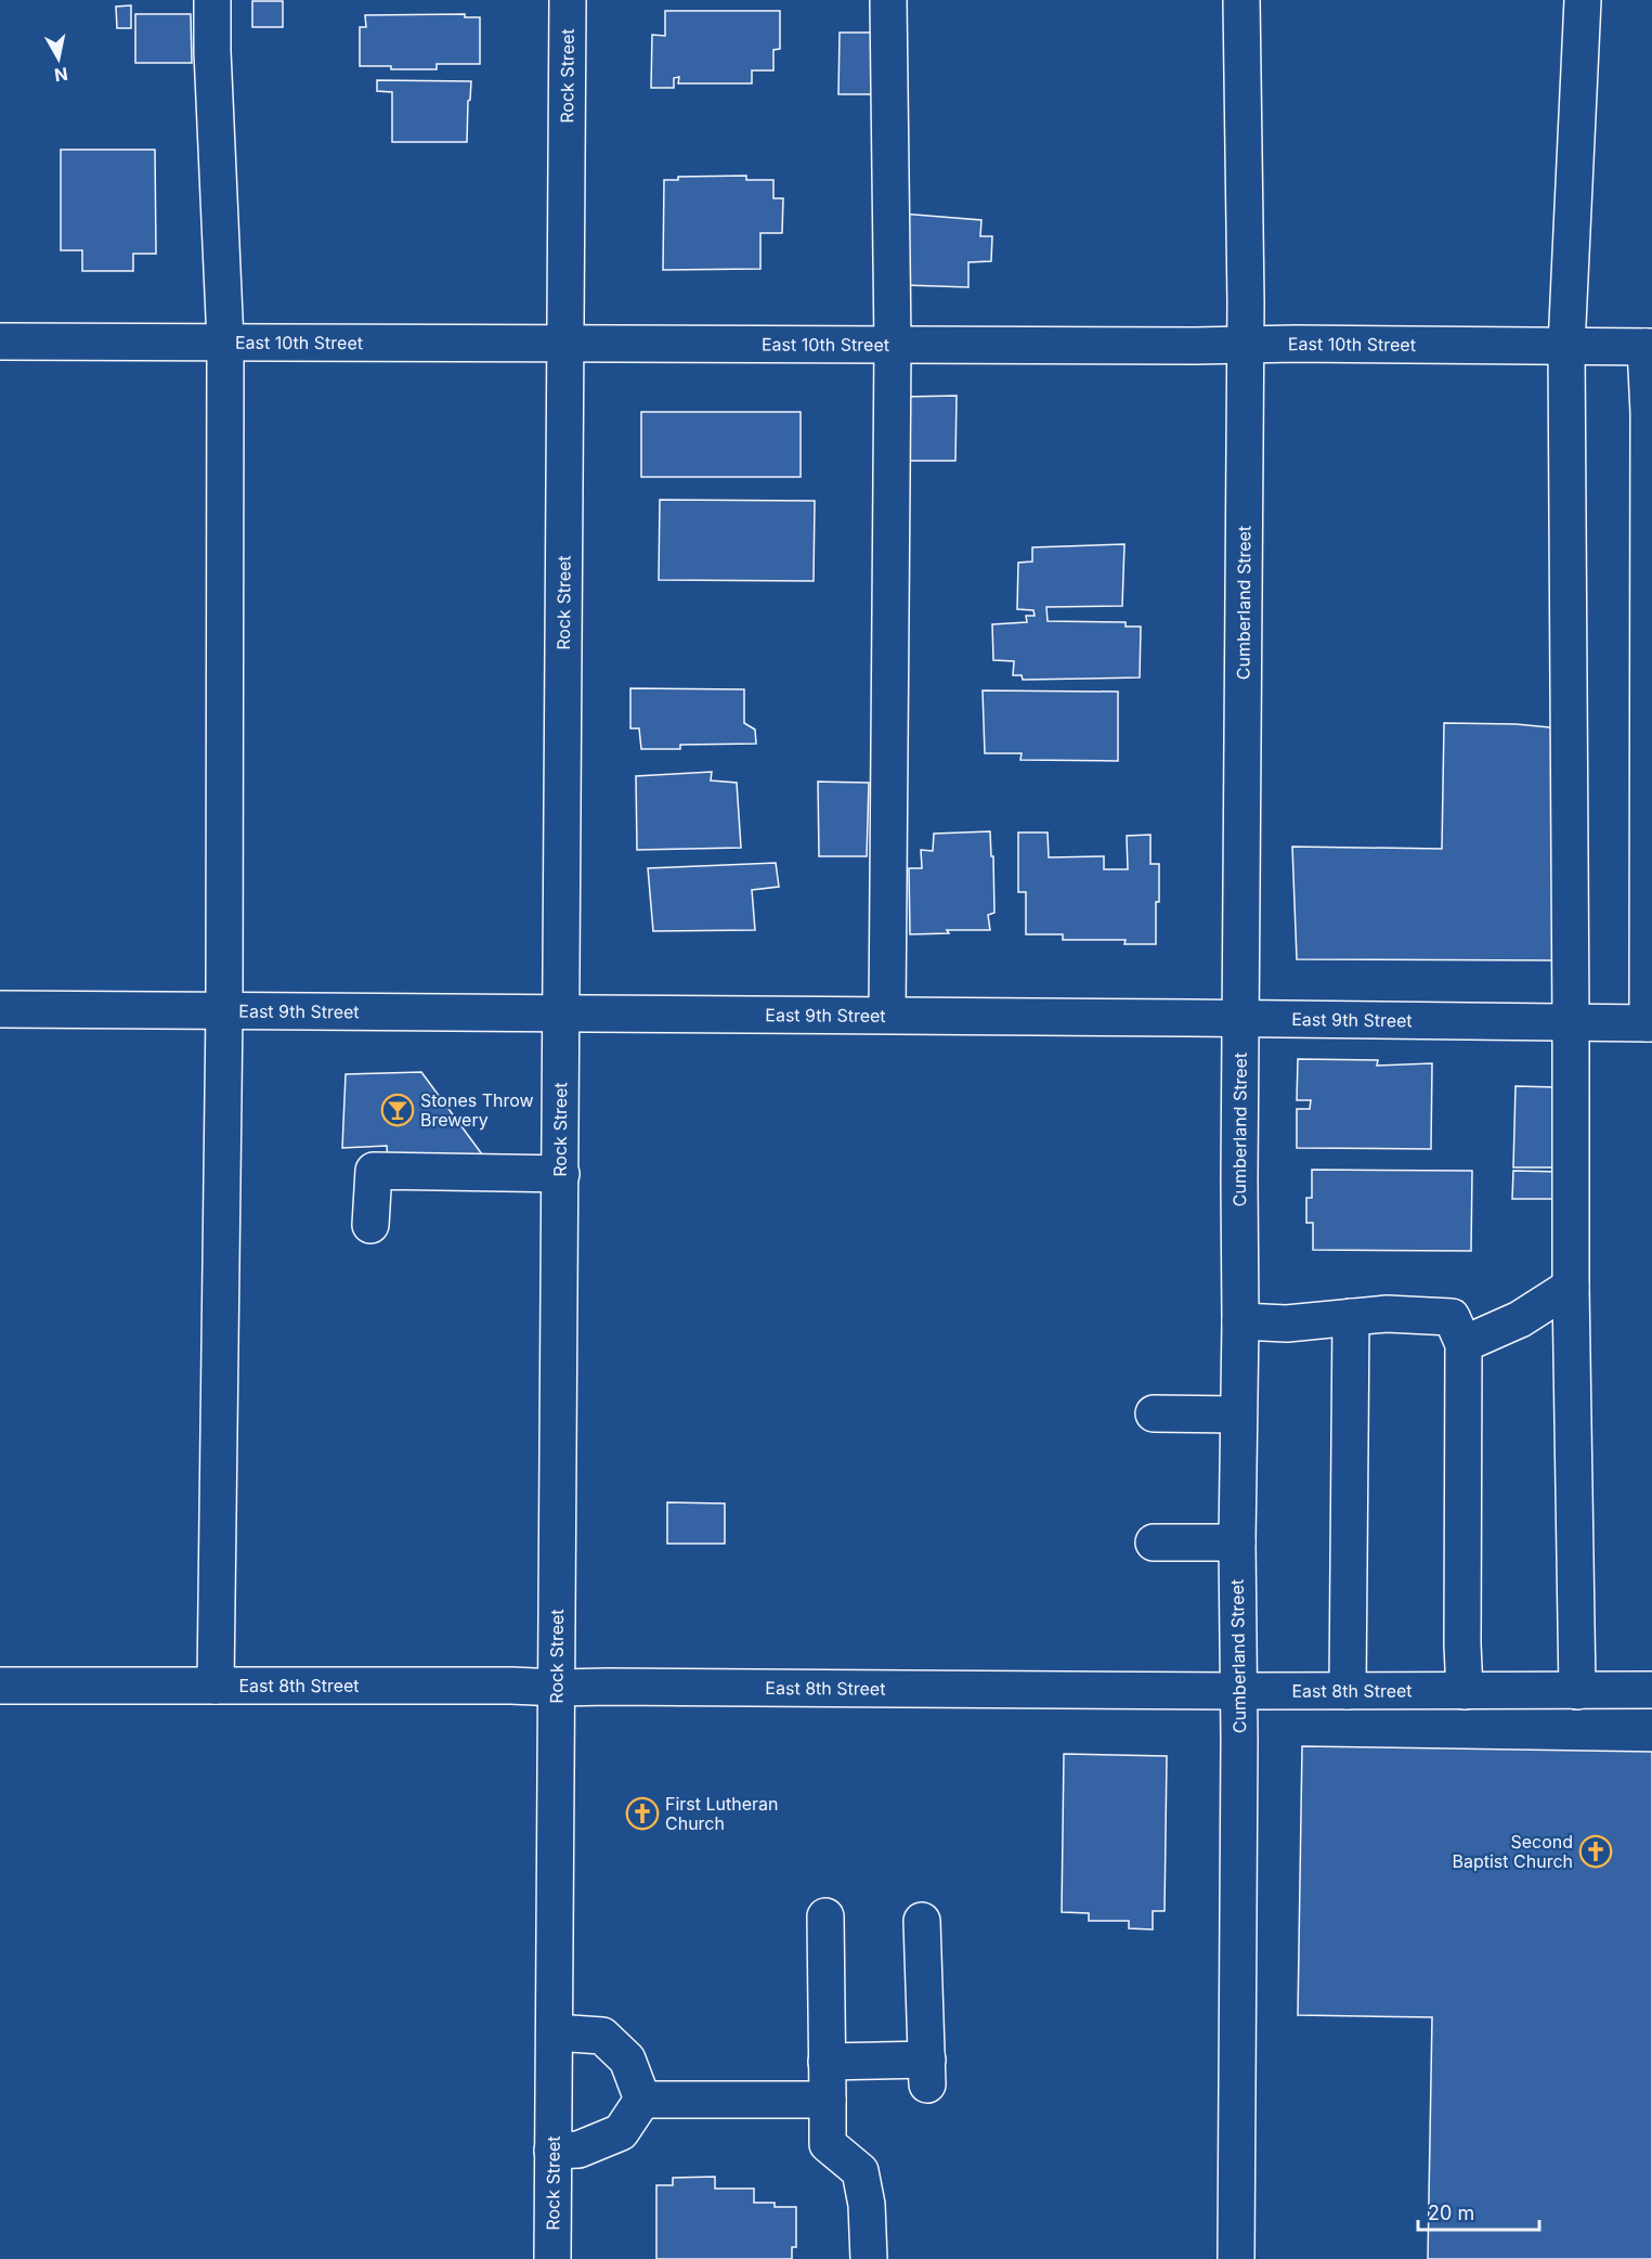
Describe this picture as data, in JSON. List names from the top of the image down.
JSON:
{
  "streets": {
    "street": [
      "Rock Street",
      "East 10th Street",
      "Cumberland Street",
      "East 9th Street",
      "East 8th Street"
    ]
  },
  "crossings": [
    ["Rock Street", "East 10th Street"],
    ["Rock Street", "East 9th Street"],
    ["Rock Street", "East 8th Street"],
    ["East 10th Street", "Cumberland Street"],
    ["Cumberland Street", "East 9th Street"],
    ["Cumberland Street", "East 8th Street"]
  ],
  "places": {
    "bar": ["Stones Throw Brewery"],
    "church": ["First Lutheran Church", "Second Baptist Church"]
  },
  "scale_bar": "20 m",
  "north": "bottom"
}
